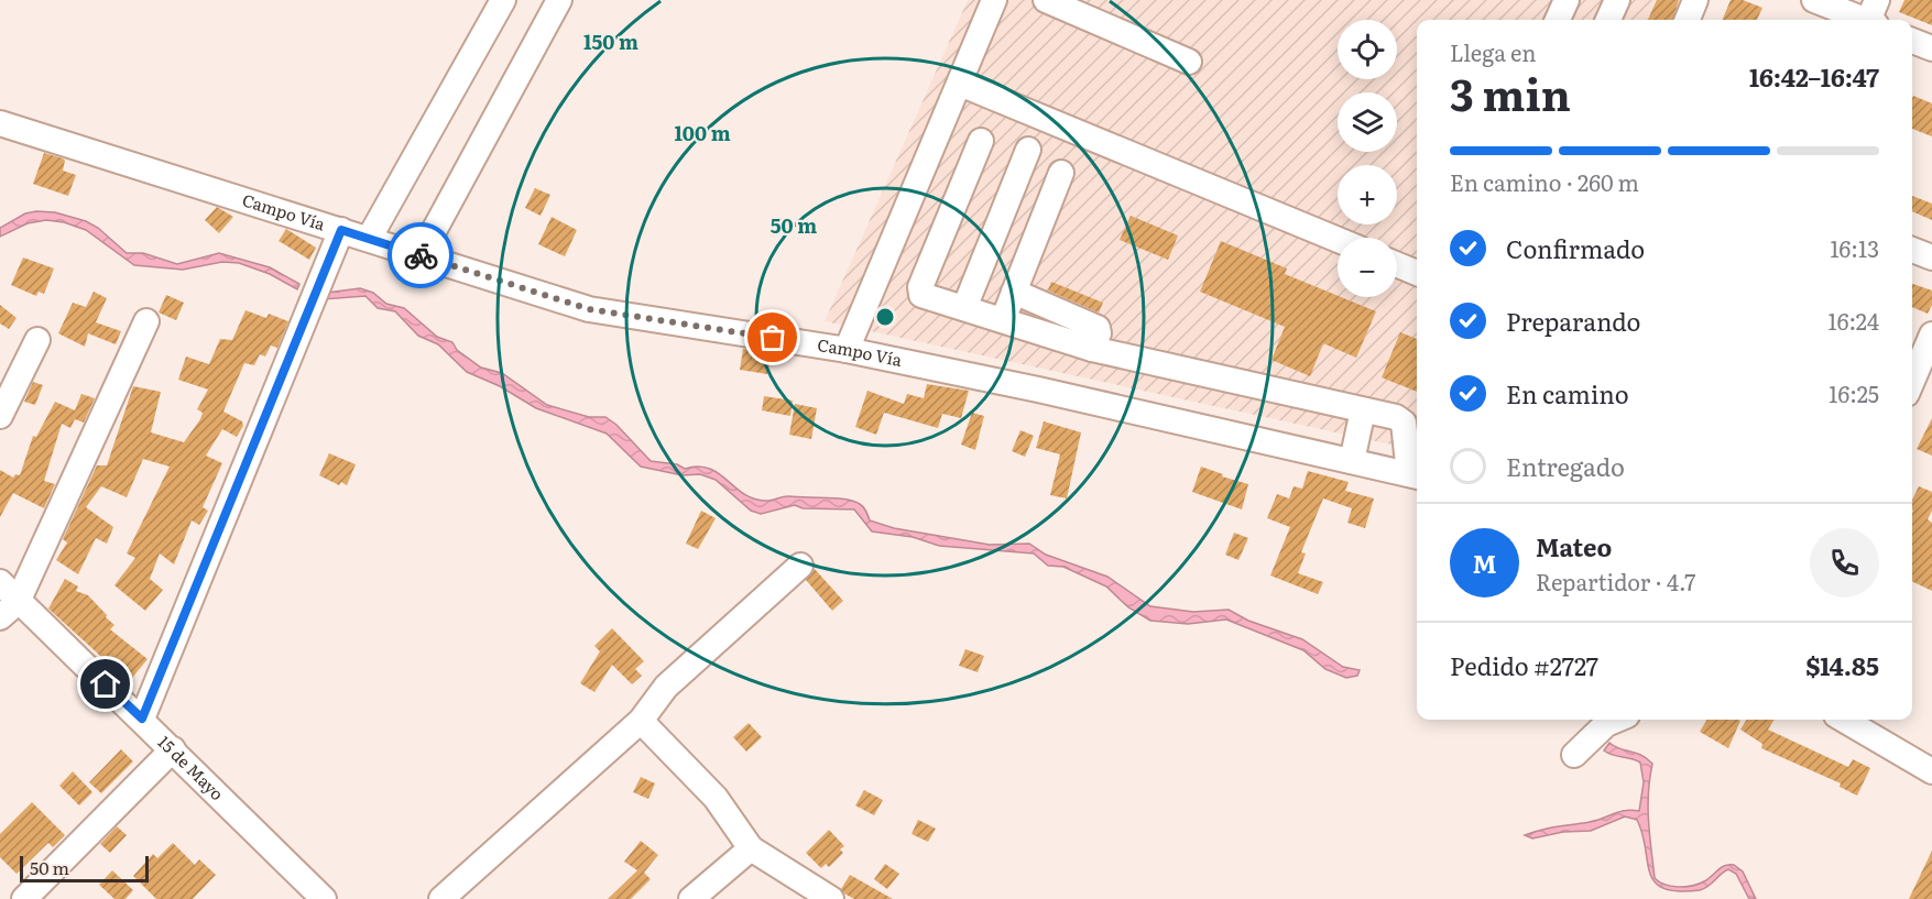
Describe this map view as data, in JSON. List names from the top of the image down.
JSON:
{
  "streets": {
    "street": ["Campo Vía", "15 de Mayo"]
  },
  "scale_bar": "50 m",
  "page": {
    "map_buttons": ["+", "−"],
    "heading": ["3 min", "Llega en", "16:42–16:47"],
    "panel": [
      "Mateo",
      "Repartidor · 4.7",
      "Pedido #2727",
      "$14.85"
    ],
    "bar": "En camino · 260 m",
    "list": [
      ["Confirmado", "16:13"],
      ["Preparando", "16:24"],
      ["En camino", "16:25"],
      "Entregado"
    ],
    "round": "M",
    "scale": "50 m"
  },
  "rings": ["150 m", "100 m", "50 m"]
}
